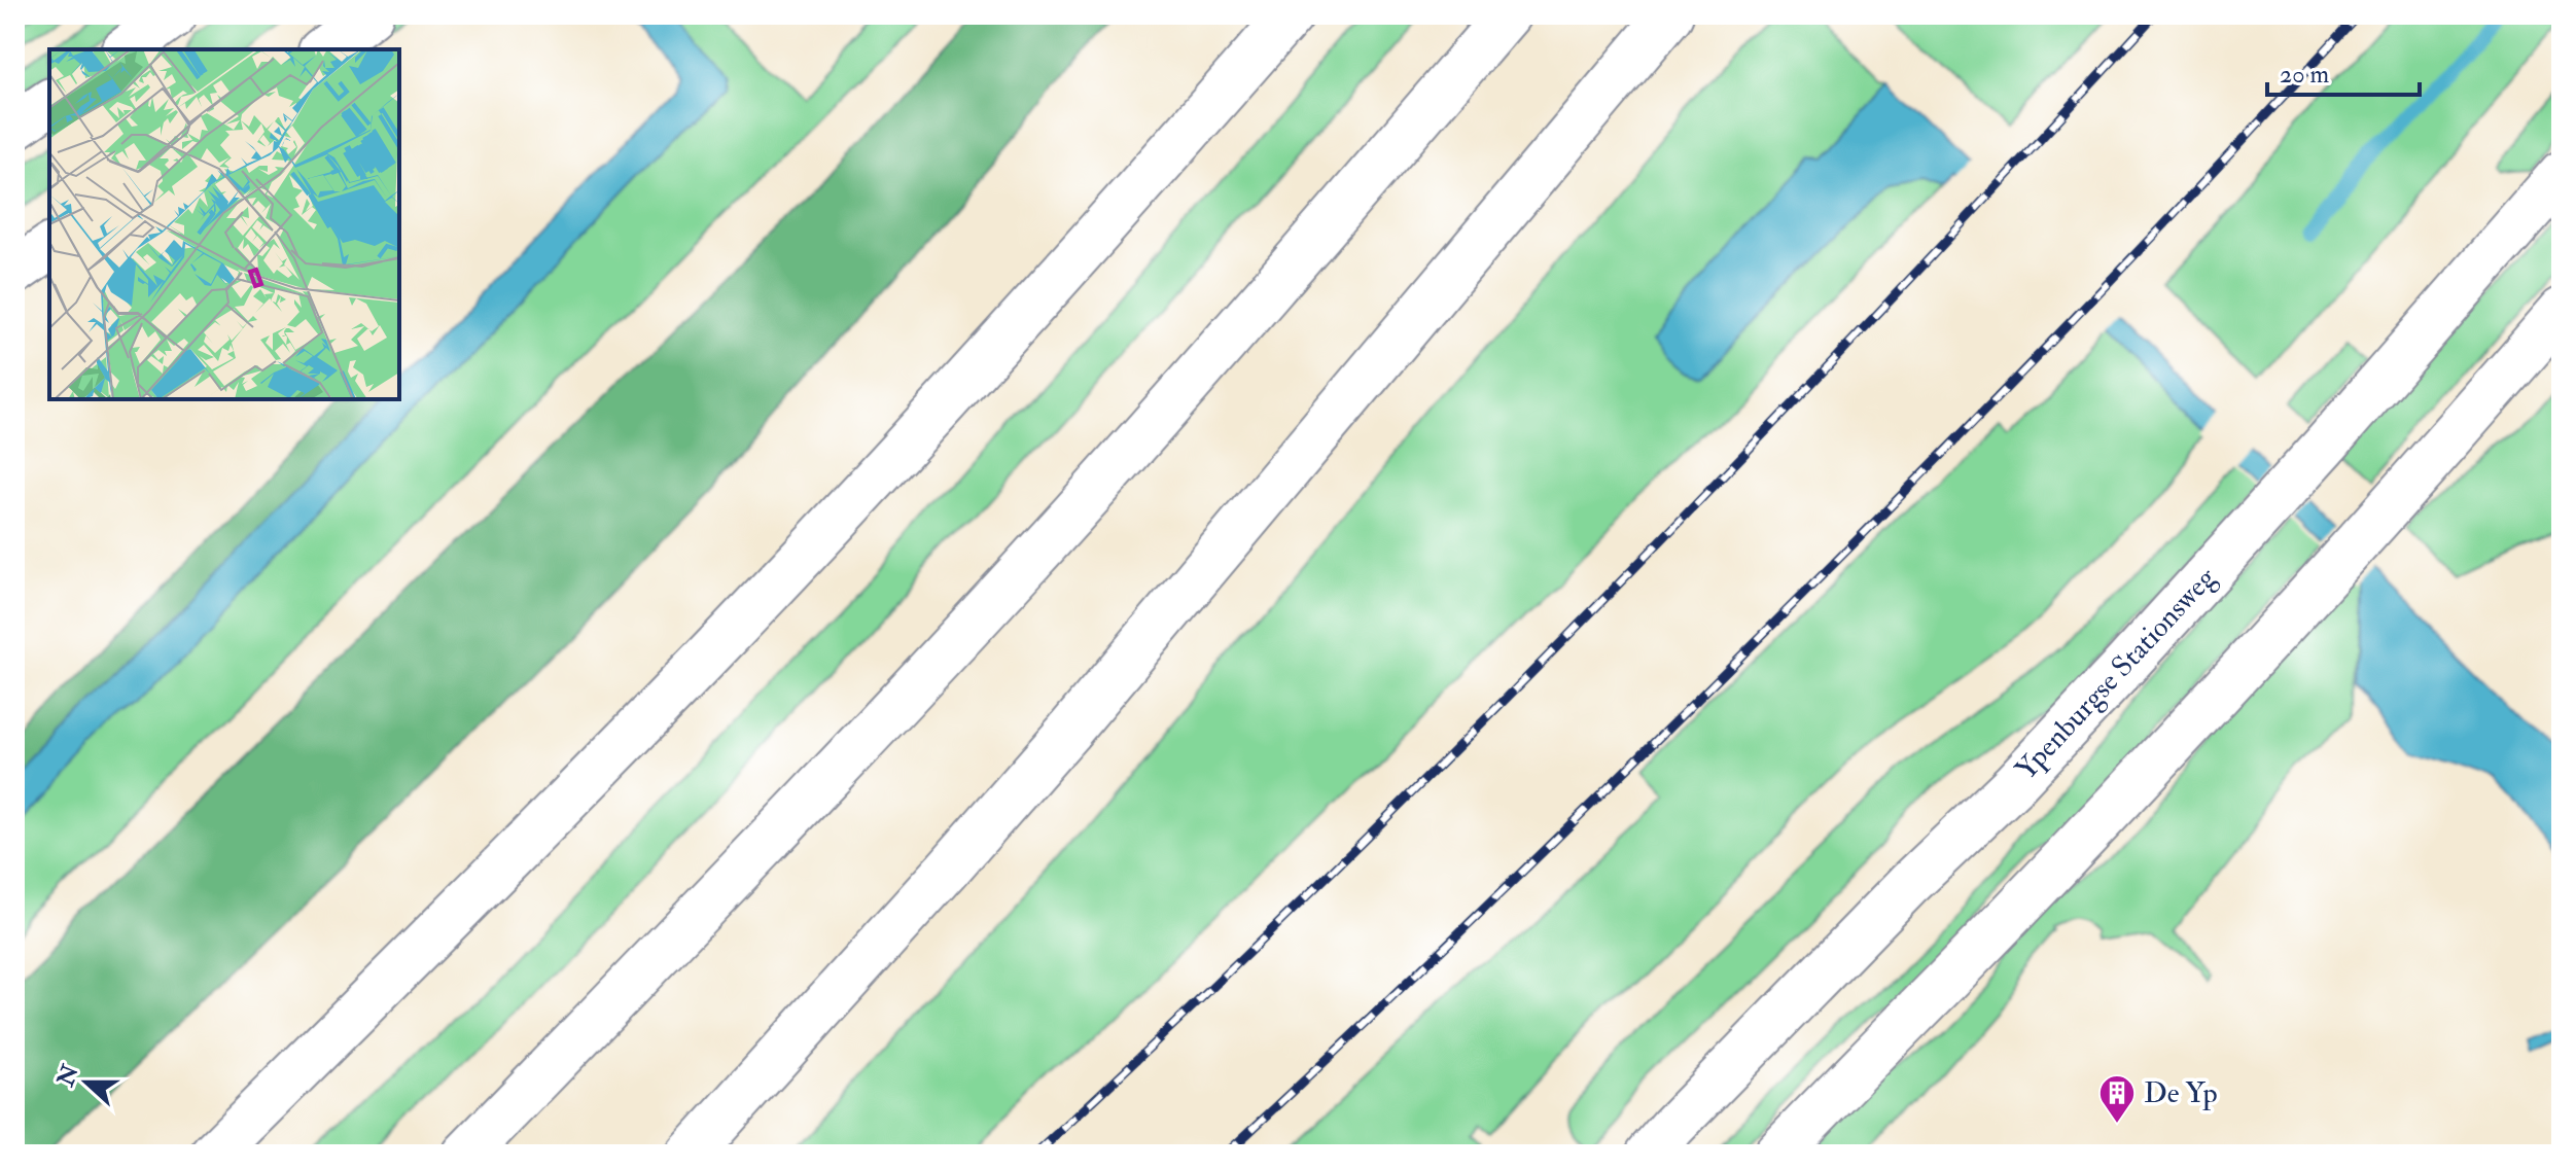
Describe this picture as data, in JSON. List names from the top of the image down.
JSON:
{
  "streets": {
    "main road": ["Ypenburgse Stationsweg"]
  },
  "places": {
    "building": ["De Yp"]
  },
  "scale_bar": "20 m",
  "north": "left"
}
